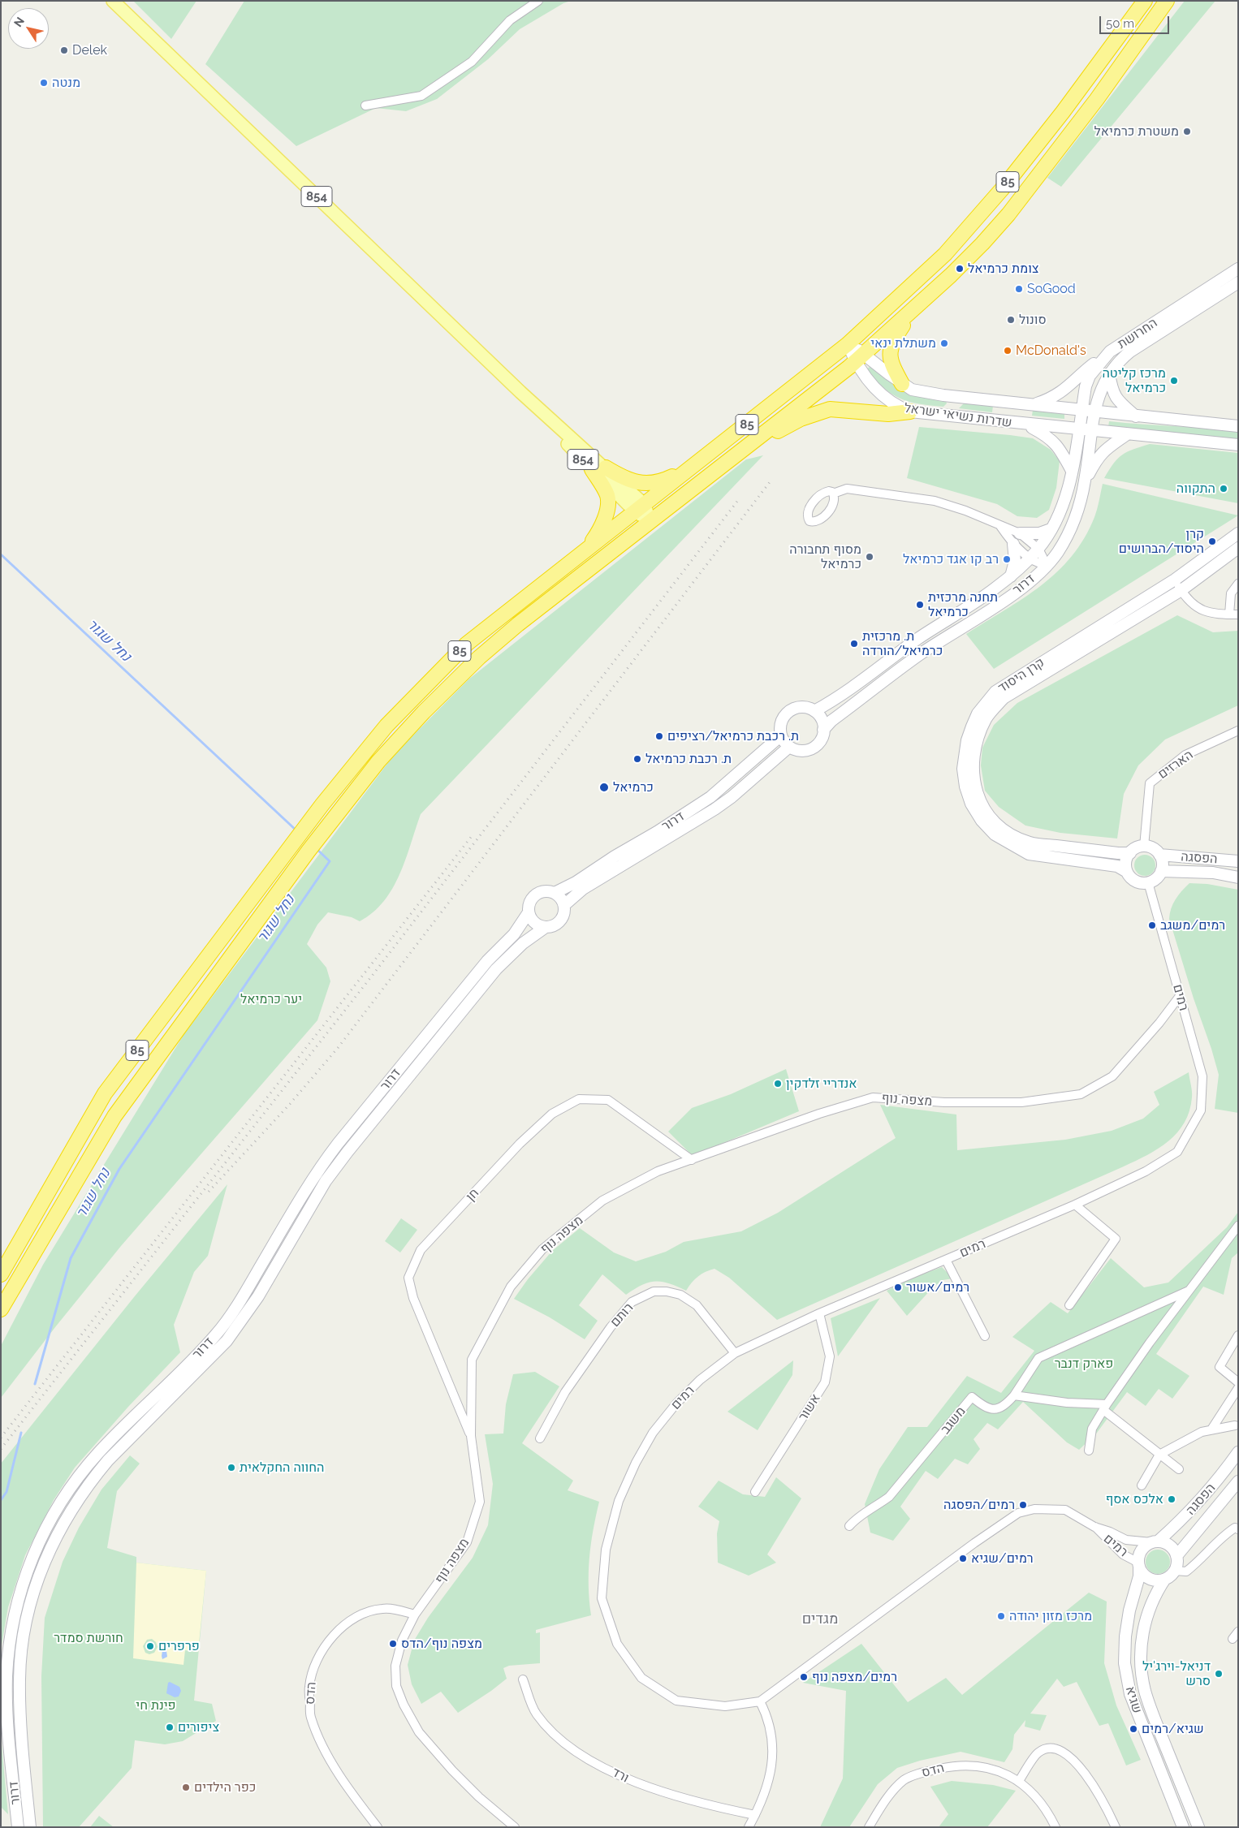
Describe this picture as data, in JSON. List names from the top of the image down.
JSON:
{
  "streets": {
    "highway": ["85"],
    "main road": ["854"],
    "street": [
      "החרושת",
      "שדרות נשיאי ישראל",
      "דרור",
      "קרן היסוד",
      "הארזים",
      "הפסגה",
      "רמים",
      "מצפה נוף",
      "חן",
      "רותם",
      "אשור",
      "משגב",
      "הדס",
      "שגיא",
      "ורד"
    ]
  },
  "crossings": [
    ["85", "854"],
    ["85", "שדרות נשיאי ישראל"],
    ["החרושת", "שדרות נשיאי ישראל"],
    ["החרושת", "דרור"],
    ["שדרות נשיאי ישראל", "דרור"],
    ["קרן היסוד", "הארזים"],
    ["קרן היסוד", "הפסגה"],
    ["קרן היסוד", "רמים"],
    ["הארזים", "הפסגה"],
    ["הארזים", "רמים"],
    ["הפסגה", "רמים"],
    ["הפסגה", "שגיא"],
    ["רמים", "מצפה נוף"],
    ["רמים", "רותם"],
    ["רמים", "אשור"],
    ["רמים", "שגיא"],
    ["מצפה נוף", "חן"],
    ["מצפה נוף", "הדס"]
  ],
  "districts": ["מגדים"],
  "water": ["נחל שגור"],
  "parks": [
    "יער כרמיאל",
    "פארק דנבר",
    "חורשת סמדר",
    "פינת חי"
  ],
  "places": [
    "Delek",
    "מנטה",
    "משטרת כרמיאל",
    "צומת כרמיאל",
    "SoGood",
    "סונול",
    "משתלת ינאי",
    "McDonald's",
    "מרכז קליטה כרמיאל",
    "התקווה",
    "קרן היסוד/הברושים",
    "מסוף תחבורה כרמיאל",
    "רב קו אגד כרמיאל",
    "תחנה מרכזית כרמיאל",
    "ת. מרכזית כרמיאל/הורדה",
    "ת. רכבת כרמיאל/רציפים",
    "ת. רכבת כרמיאל",
    "כרמיאל",
    "רמים/משגב",
    "אנדריי זלדקין",
    "רמים/אשור",
    "החווה החקלאית",
    "אלכס אסף",
    "רמים/הפסגה",
    "רמים/שגיא",
    "מרכז מזון יהודה",
    "מצפה נוף/הדס",
    "פרפרים",
    "דניאל-וירג'יל סרש",
    "רמים/מצפה נוף",
    "ציפורים",
    "שגיא/רמים",
    "כפר הילדים"
  ],
  "scale_bar": "50 m",
  "north": "top left"
}
